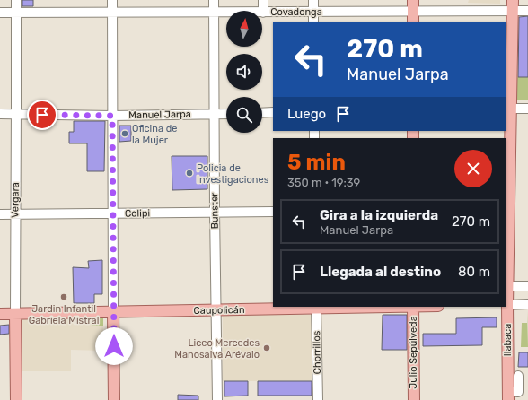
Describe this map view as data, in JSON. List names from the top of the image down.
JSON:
{
  "streets": {
    "main road": [
      "Vergara",
      "Caupolicán",
      "Ilabaca",
      "Julio Sepúlveda"
    ],
    "street": [
      "Covadonga",
      "Manuel Jarpa",
      "Bunster",
      "Colipi",
      "Chorrillos"
    ]
  },
  "crossings": [
    ["Covadonga", "Vergara"],
    ["Covadonga", "Bunster"],
    ["Covadonga", "Ilabaca"],
    ["Manuel Jarpa", "Vergara"],
    ["Manuel Jarpa", "Bunster"],
    ["Vergara", "Colipi"],
    ["Vergara", "Caupolicán"],
    ["Bunster", "Colipi"],
    ["Bunster", "Caupolicán"],
    ["Caupolicán", "Chorrillos"]
  ],
  "places": [
    "Oficina de la Mujer",
    "Policia de Investigaciones",
    "Jardin Infantil Gabriela Mistral",
    "Liceo Mercedes Manosalva Arévalo"
  ],
  "north": "top",
  "page": {
    "turn": ["270 m", "Manuel Jarpa"],
    "then": "Luego",
    "heading": ["5 min", "350 m · 19:39"],
    "list": [
      {
        "name": "Gira a la izquierda",
        "note": "Manuel Jarpa",
        "value": "270 m"
      },
      {
        "name": "Llegada al destino",
        "value": "80 m"
      }
    ]
  }
}
